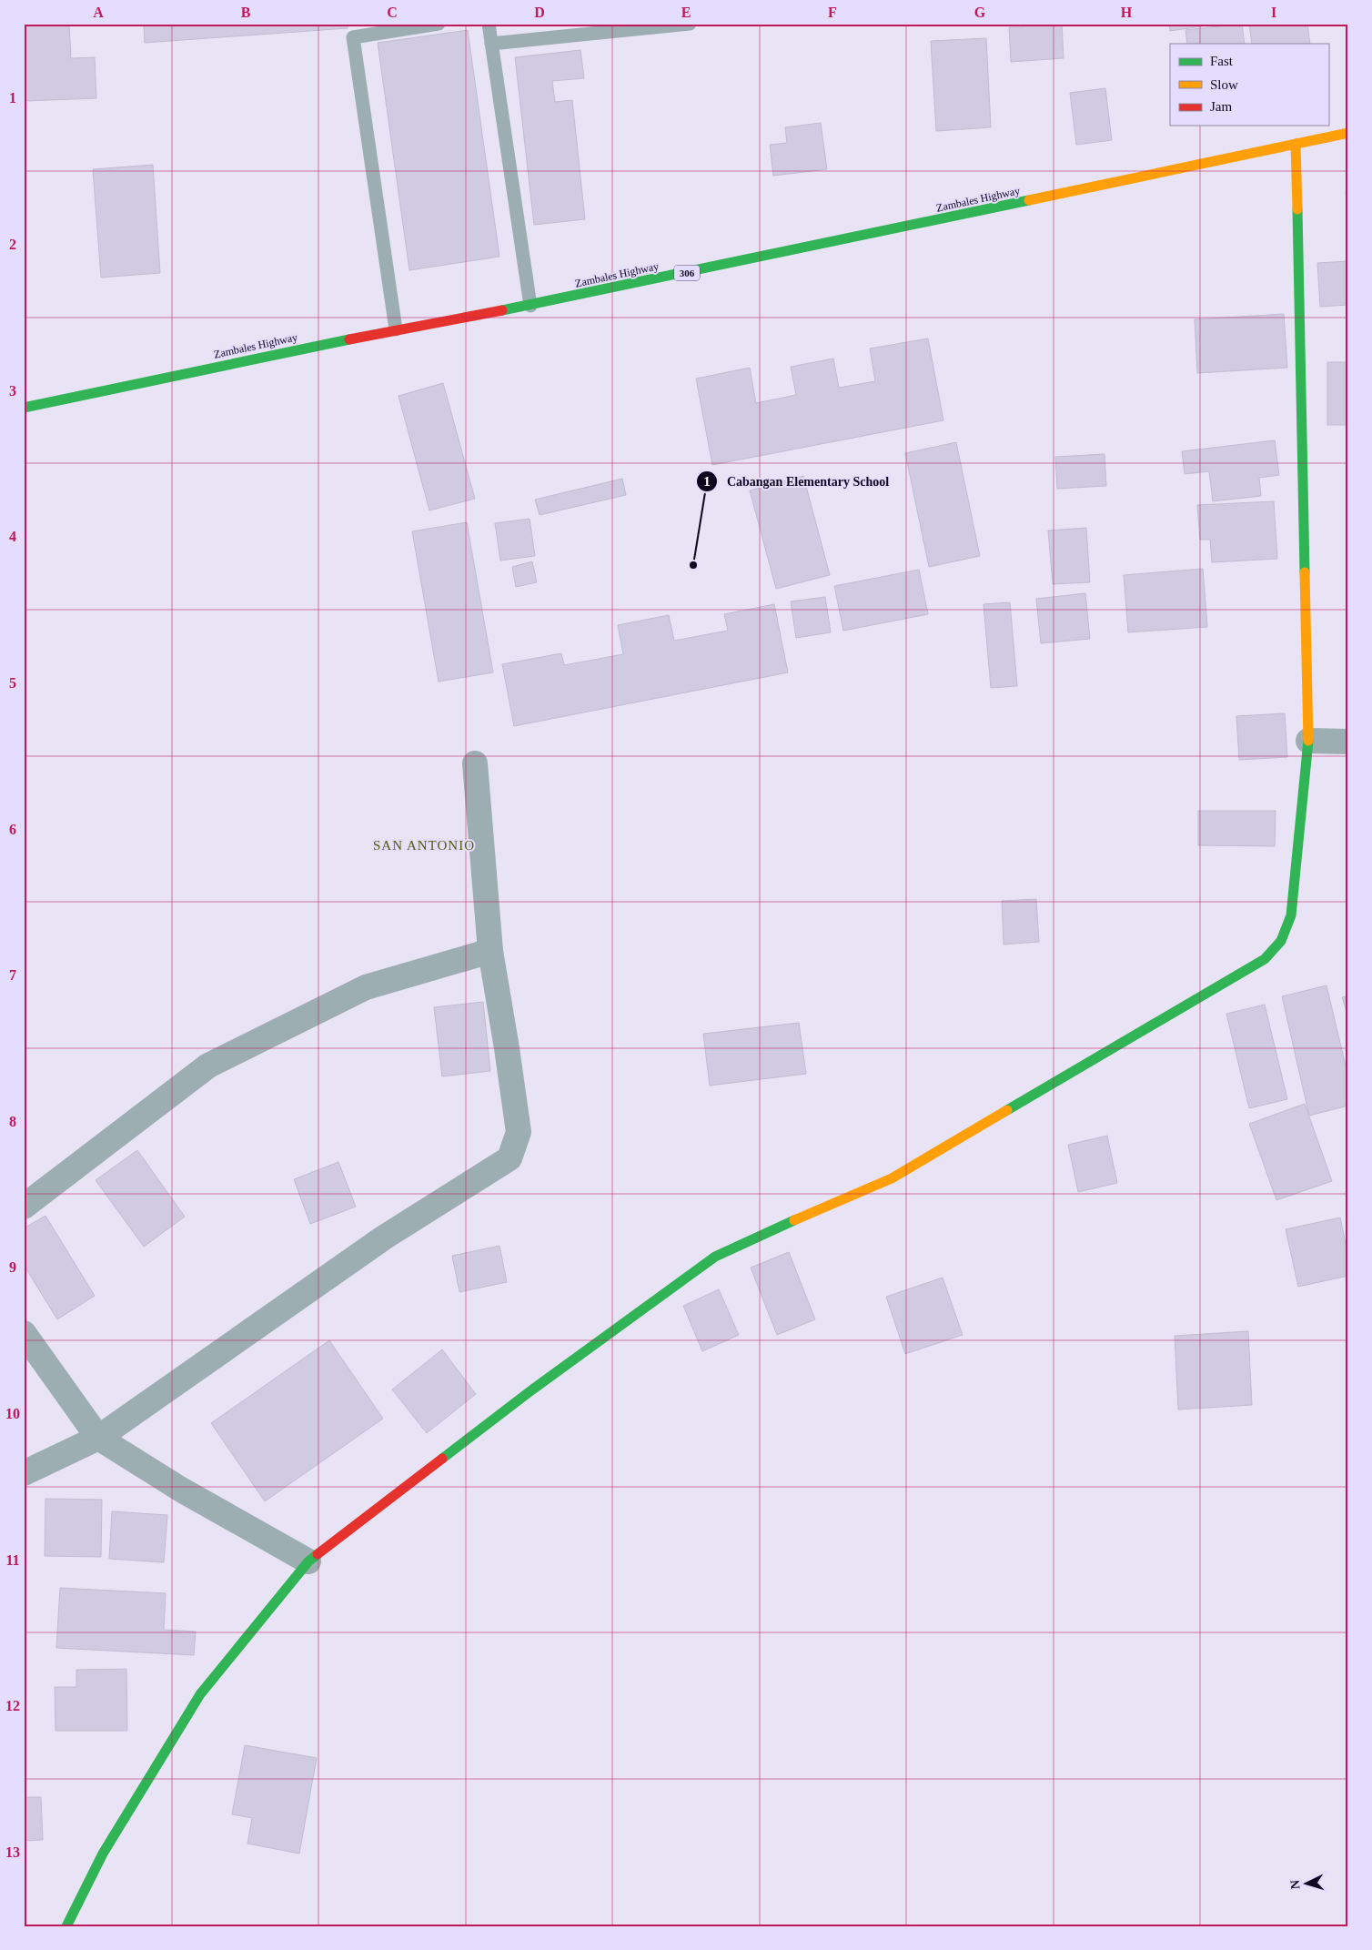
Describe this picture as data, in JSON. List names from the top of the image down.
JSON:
{
  "streets": {
    "street": ["Zambales Highway", "306"]
  },
  "districts": ["SAN ANTONIO"],
  "places": ["Cabangan Elementary School"],
  "legend": ["Fast", "Slow", "Jam"],
  "north": "left",
  "grid": {
    "columns": [
      "A",
      "B",
      "C",
      "D",
      "E",
      "F",
      "G",
      "H",
      "I"
    ],
    "rows": [
      "1",
      "2",
      "3",
      "4",
      "5",
      "6",
      "7",
      "8",
      "9",
      "10",
      "11",
      "12",
      "13"
    ]
  }
}
